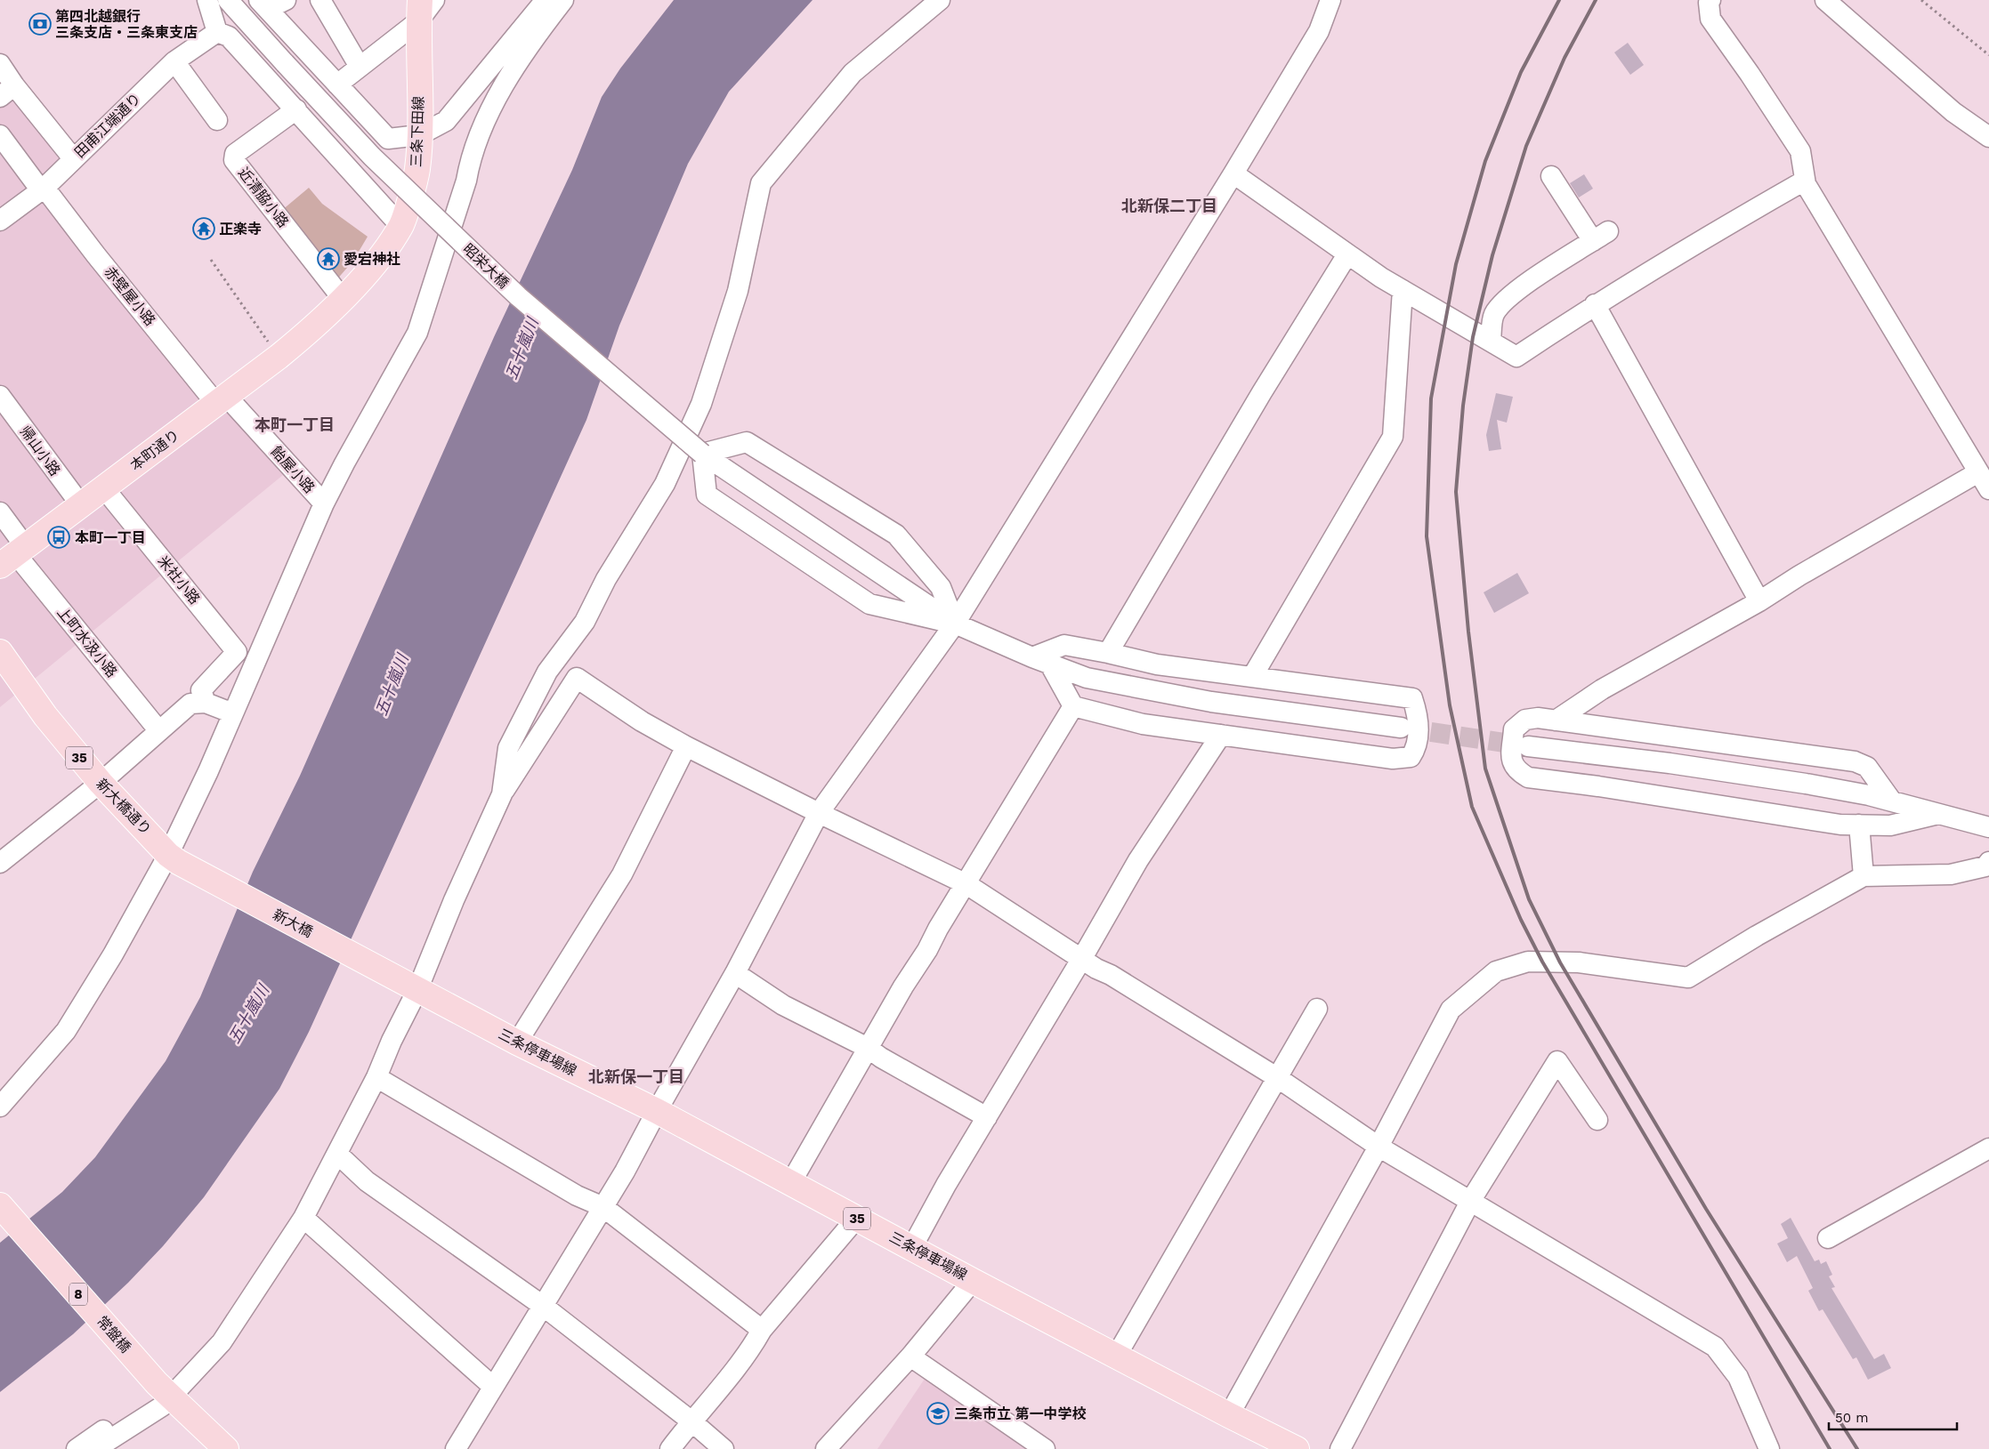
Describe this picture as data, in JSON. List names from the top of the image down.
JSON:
{
  "streets": {
    "main road": [
      "三条下田線",
      "本町通り",
      "35",
      "新大橋通り",
      "新大橋",
      "三条停車場線",
      "8",
      "常盤橋"
    ],
    "street": [
      "田甫江端通り",
      "近清脇小路",
      "昭栄大橋",
      "赤壁屋小路",
      "帰山小路",
      "飴屋小路",
      "米社小路",
      "上町水汲小路"
    ]
  },
  "crossings": [
    ["田甫江端通り", "赤壁屋小路"],
    ["三条下田線", "近清脇小路"],
    ["三条下田線", "本町通り"],
    ["赤壁屋小路", "本町通り"],
    ["赤壁屋小路", "飴屋小路"],
    ["本町通り", "帰山小路"],
    ["本町通り", "飴屋小路"],
    ["本町通り", "米社小路"],
    ["本町通り", "上町水汲小路"],
    ["新大橋通り", "新大橋"],
    ["新大橋", "三条停車場線"],
    ["8", "常盤橋"]
  ],
  "districts": ["北新保二丁目", "本町一丁目", "北新保一丁目"],
  "water": ["五十嵐川"],
  "places": {
    "bank": ["第四北越銀行 三条支店・三条東支店"],
    "temple": ["正楽寺", "愛宕神社"],
    "bus stop": ["本町一丁目"],
    "school or university": ["三条市立 第一中学校"]
  },
  "scale_bar": "50 m"
}
